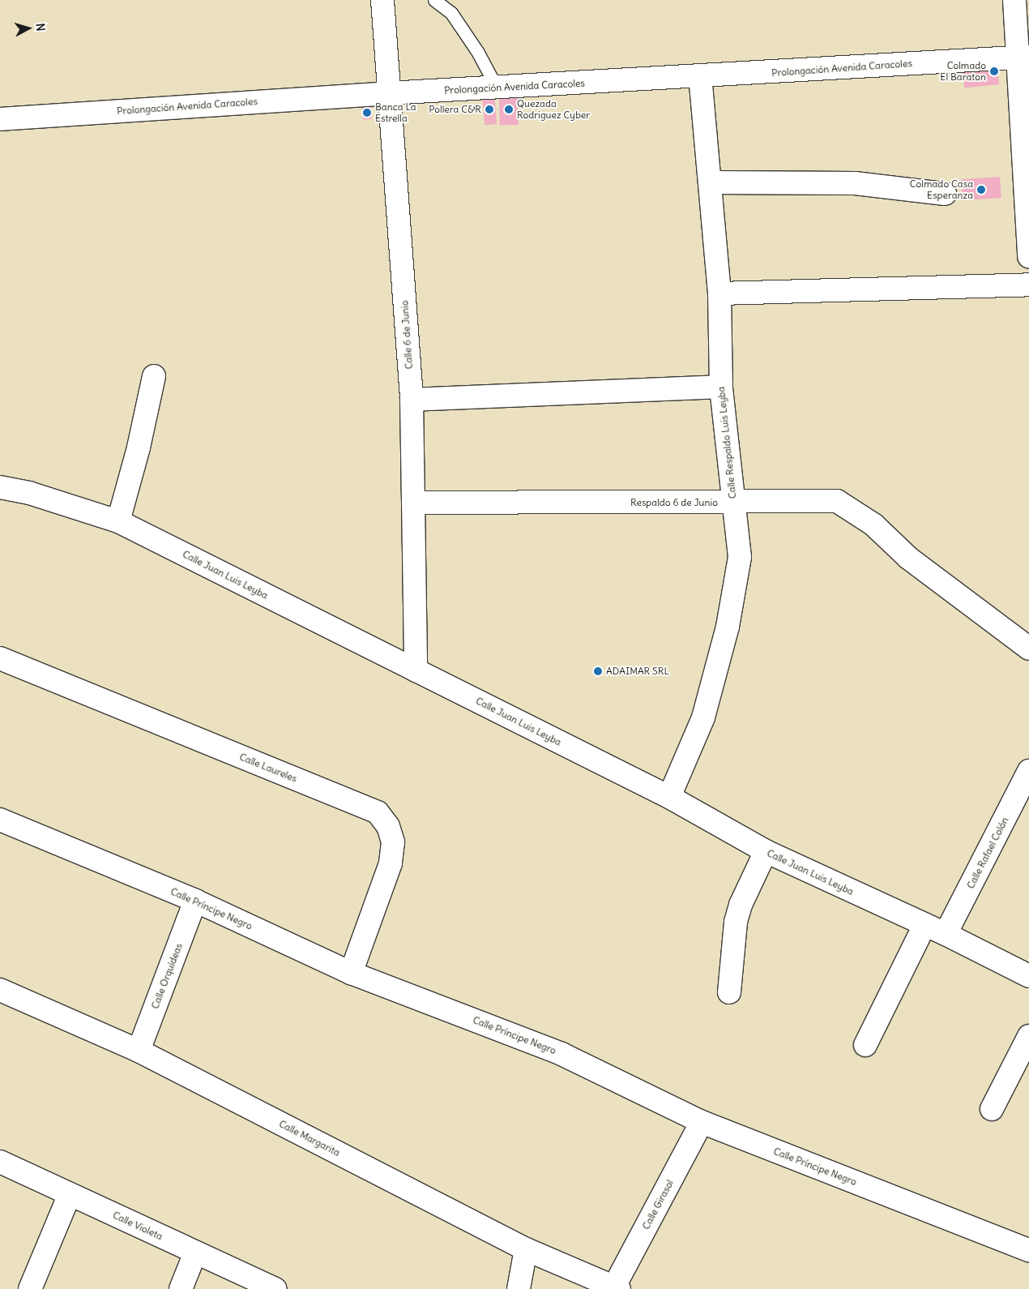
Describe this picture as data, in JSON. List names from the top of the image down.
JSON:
{
  "streets": {
    "street": [
      "Prolongación Avenida Caracoles",
      "Calle 6 de Junio",
      "Calle Respaldo Luis Leyba",
      "Respaldo 6 de Junio",
      "Calle Juan Luis Leyba",
      "Calle Laureles",
      "Calle Rafael Colón",
      "Calle Príncipe Negro",
      "Calle Orquídeas",
      "Calle Margarita",
      "Calle Girasol",
      "Calle Violeta"
    ]
  },
  "crossings": [
    ["Prolongación Avenida Caracoles", "Calle 6 de Junio"],
    ["Prolongación Avenida Caracoles", "Calle Respaldo Luis Leyba"],
    ["Calle 6 de Junio", "Respaldo 6 de Junio"],
    ["Calle 6 de Junio", "Calle Juan Luis Leyba"],
    ["Calle Respaldo Luis Leyba", "Respaldo 6 de Junio"],
    ["Calle Respaldo Luis Leyba", "Calle Juan Luis Leyba"],
    ["Calle Juan Luis Leyba", "Calle Rafael Colón"],
    ["Calle Laureles", "Calle Príncipe Negro"],
    ["Calle Príncipe Negro", "Calle Orquídeas"],
    ["Calle Príncipe Negro", "Calle Girasol"],
    ["Calle Orquídeas", "Calle Margarita"],
    ["Calle Margarita", "Calle Girasol"]
  ],
  "places": [
    "Colmado El Baraton",
    "Pollera C&R",
    "Quezada Rodriguez Cyber",
    "Banca La Estrella",
    "Colmado Casa Esperanza",
    "ADAIMAR SRL"
  ],
  "north": "right"
}
